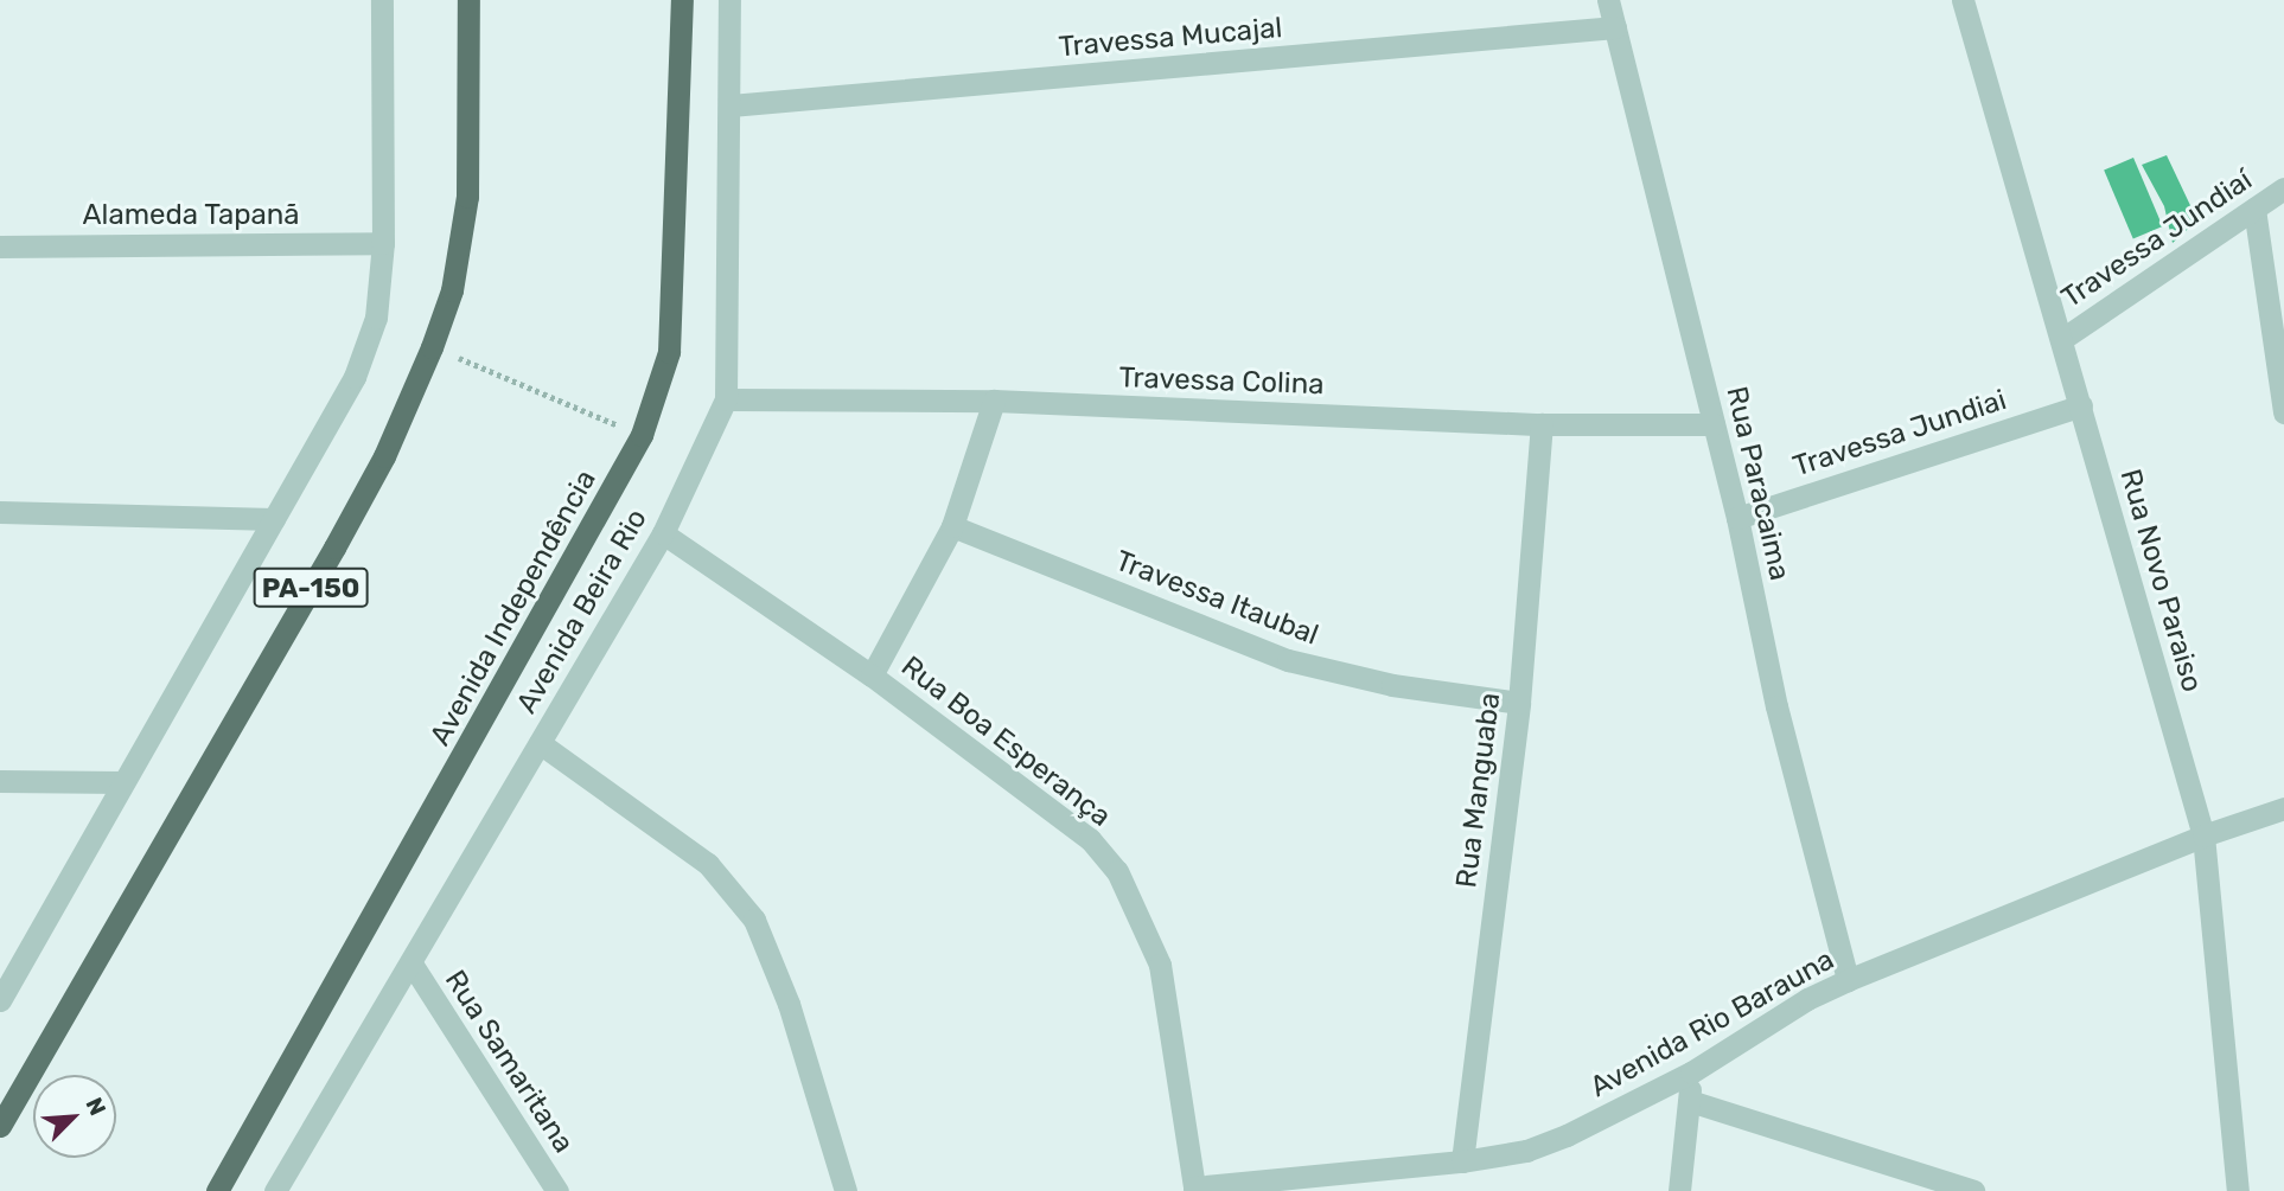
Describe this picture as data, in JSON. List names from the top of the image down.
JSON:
{
  "streets": {
    "main road": ["PA-150", "Avenida Independência"],
    "street": [
      "Travessa Mucajal",
      "Alameda Tapanã",
      "Travessa Jundiaí",
      "Travessa Colina",
      "Travessa Jundiai",
      "Rua Paracaima",
      "Rua Novo Paraiso",
      "Travessa Itaubal",
      "Avenida Beira Rio",
      "Rua Boa Esperança",
      "Rua Manguaba",
      "Avenida Rio Barauna",
      "Rua Samaritana"
    ]
  },
  "crossings": [
    ["Travessa Mucajal", "Rua Paracaima"],
    ["Travessa Mucajal", "Avenida Beira Rio"],
    ["Travessa Jundiaí", "Rua Novo Paraiso"],
    ["Travessa Colina", "Rua Paracaima"],
    ["Travessa Colina", "Avenida Beira Rio"],
    ["Travessa Colina", "Rua Manguaba"],
    ["Travessa Jundiai", "Rua Paracaima"],
    ["Travessa Jundiai", "Rua Novo Paraiso"],
    ["Rua Paracaima", "Avenida Rio Barauna"],
    ["Rua Novo Paraiso", "Avenida Rio Barauna"],
    ["Travessa Itaubal", "Rua Manguaba"],
    ["Avenida Beira Rio", "Rua Boa Esperança"],
    ["Avenida Beira Rio", "Rua Samaritana"],
    ["Rua Boa Esperança", "Avenida Rio Barauna"],
    ["Rua Manguaba", "Avenida Rio Barauna"]
  ],
  "north": "top right"
}
